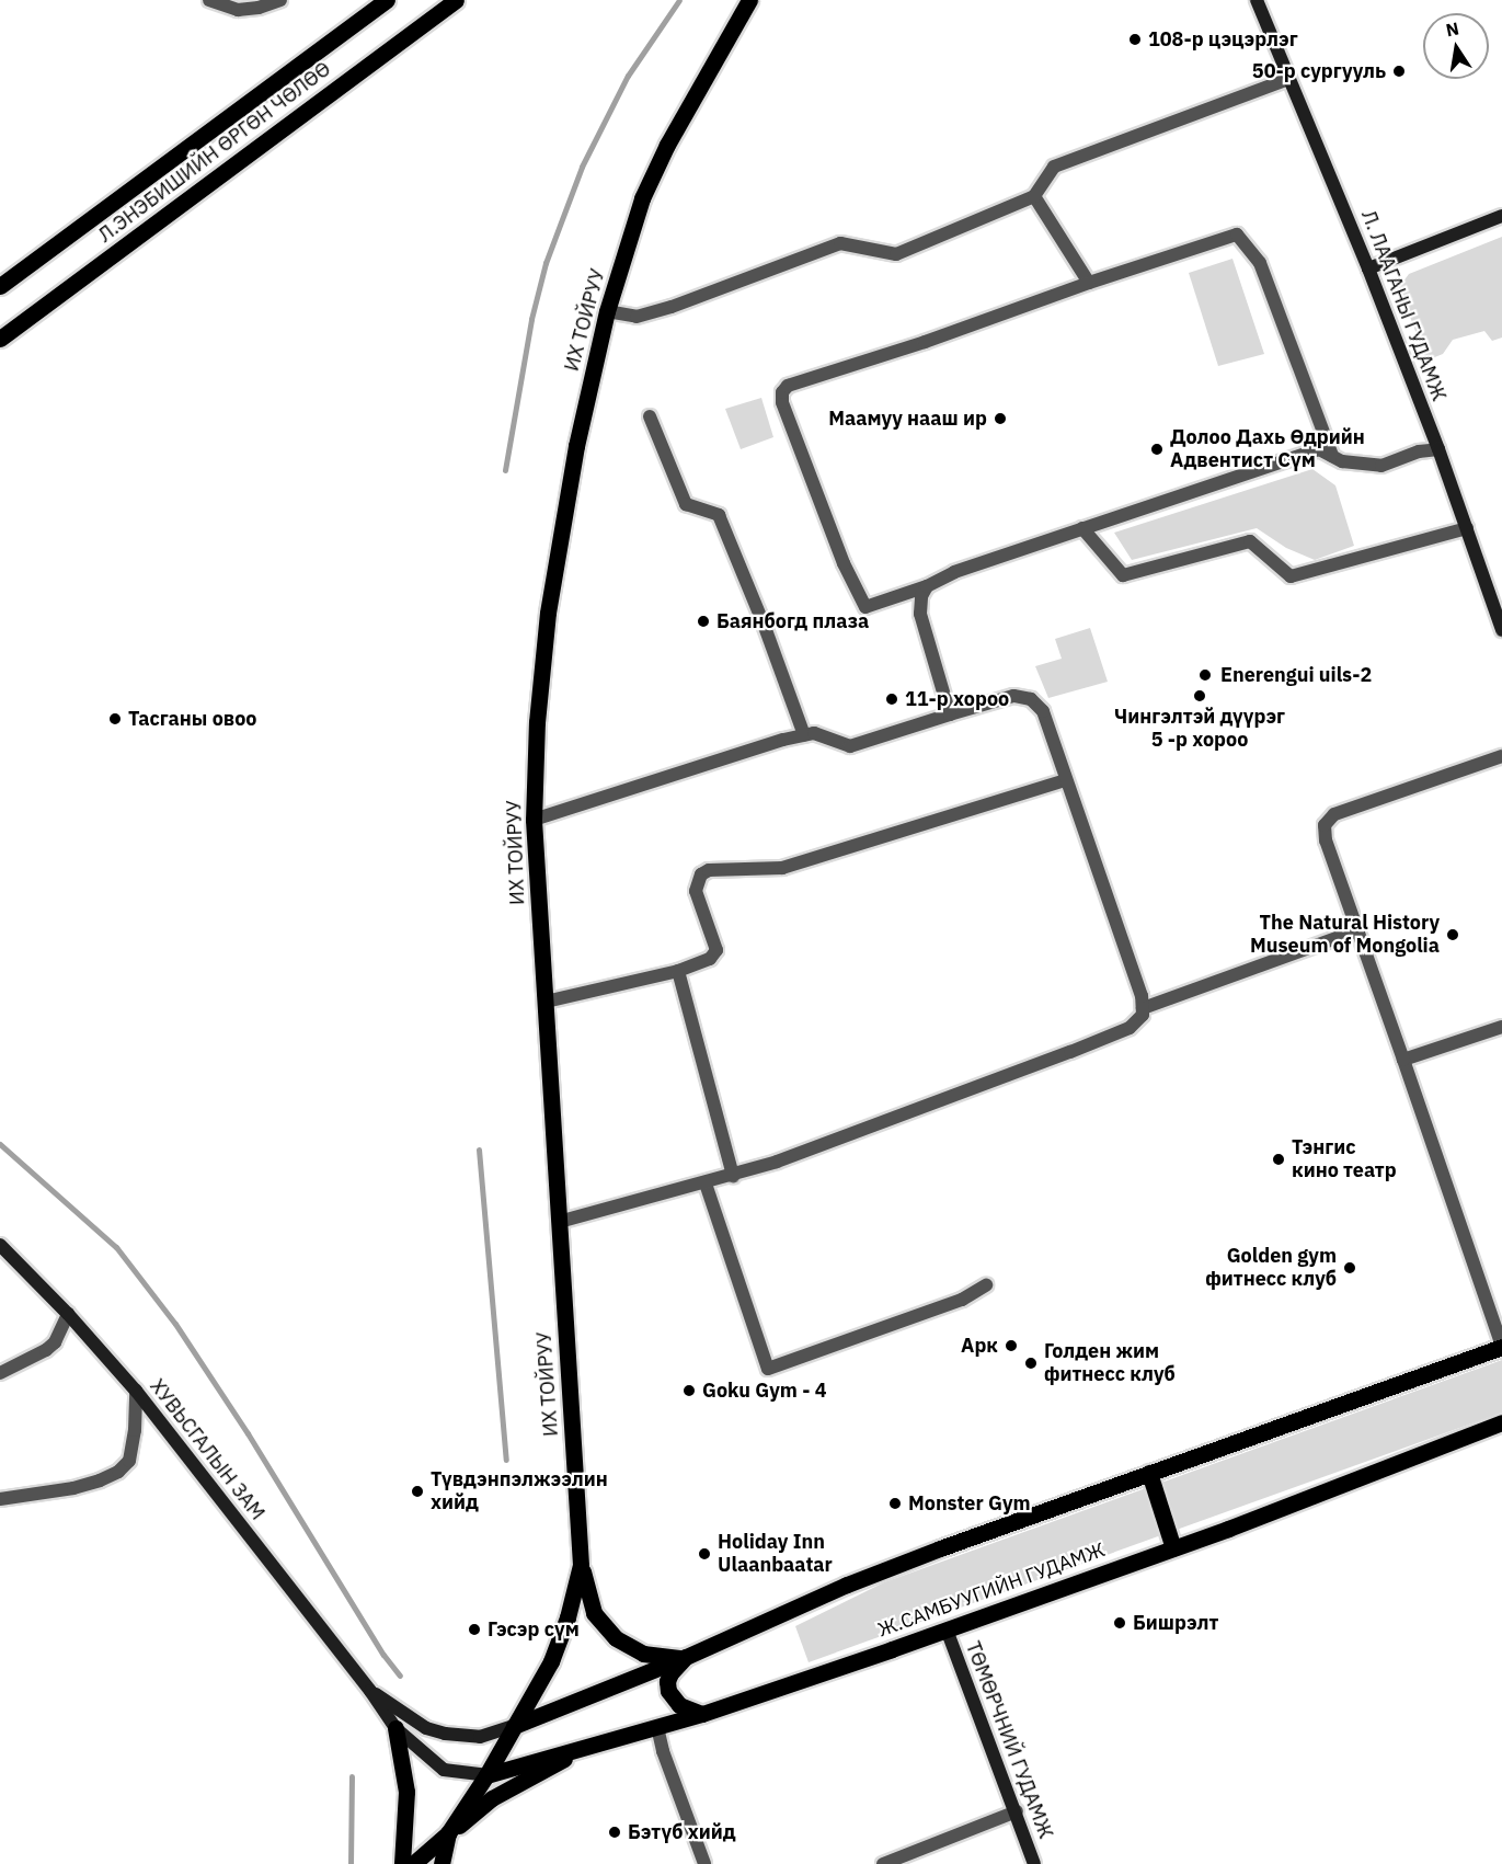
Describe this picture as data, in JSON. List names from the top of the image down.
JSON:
{
  "streets": {
    "main road": [
      "Л.ЭНЭБИШИЙН ӨРГӨН ЧӨЛӨӨ",
      "Л. ЛААГАНЫ ГУДАМЖ",
      "ИХ ТОЙРУУ",
      "ХУВЬСГАЛЫН ЗАМ",
      "Ж.САМБУУГИЙН ГУДАМЖ",
      "ТӨМӨРЧНИЙ ГУДАМЖ"
    ]
  },
  "crossings": [
    ["ИХ ТОЙРУУ", "Ж.САМБУУГИЙН ГУДАМЖ"],
    ["Ж.САМБУУГИЙН ГУДАМЖ", "ТӨМӨРЧНИЙ ГУДАМЖ"]
  ],
  "places": [
    "108-р цэцэрлэг",
    "50-р сургууль",
    "Маамуу нааш ир",
    "Долоо Дахь Өдрийн Адвентист Сүм",
    "Баянбогд плаза",
    "Enerengui uils-2",
    "Чингэлтэй дүүрэг 5 -р хороо",
    "11-р хороо",
    "Тасганы овоо",
    "The Natural History Museum of Mongolia",
    "Тэнгис кино театр",
    "Golden gym фитнесс клуб",
    "Арк",
    "Голден жим фитнесс клуб",
    "Goku Gym - 4",
    "Түвдэнпэлжээлин хийд",
    "Monster Gym",
    "Holiday Inn Ulaanbaatar",
    "Бишрэлт",
    "Гэсэр сүм",
    "Бэтүб хийд"
  ],
  "north": "top"
}
